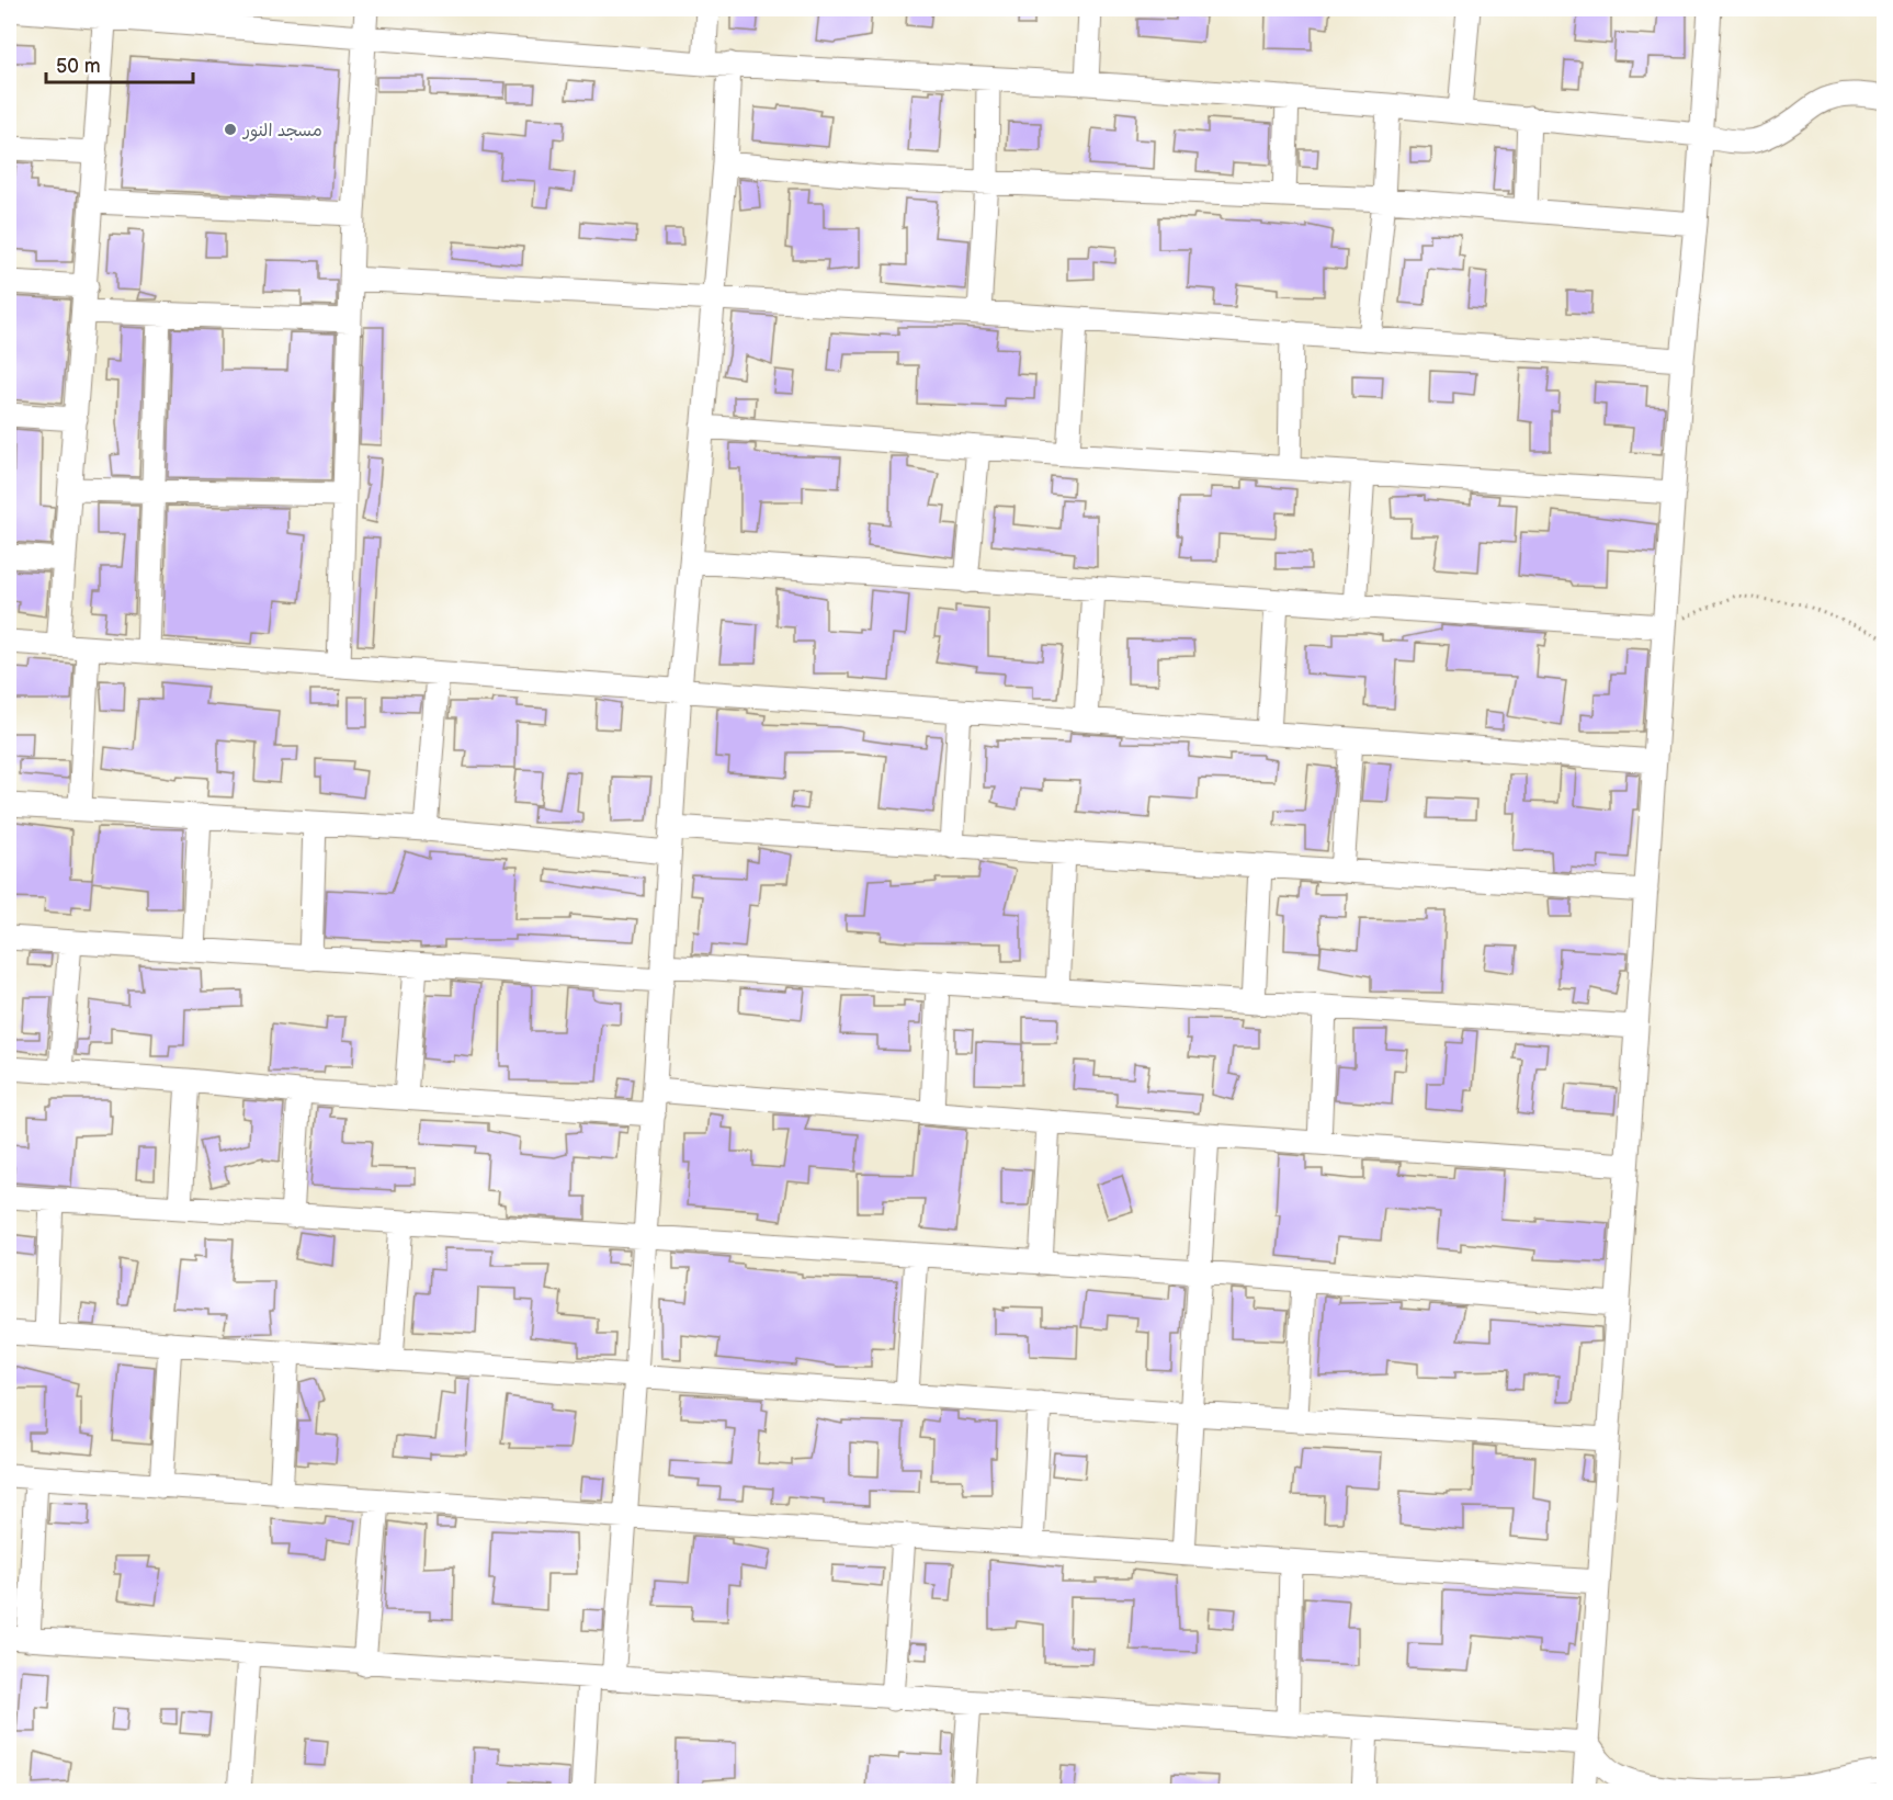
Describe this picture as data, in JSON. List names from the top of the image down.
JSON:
{
  "places": ["مسجد النور"],
  "scale_bar": "50 m"
}
